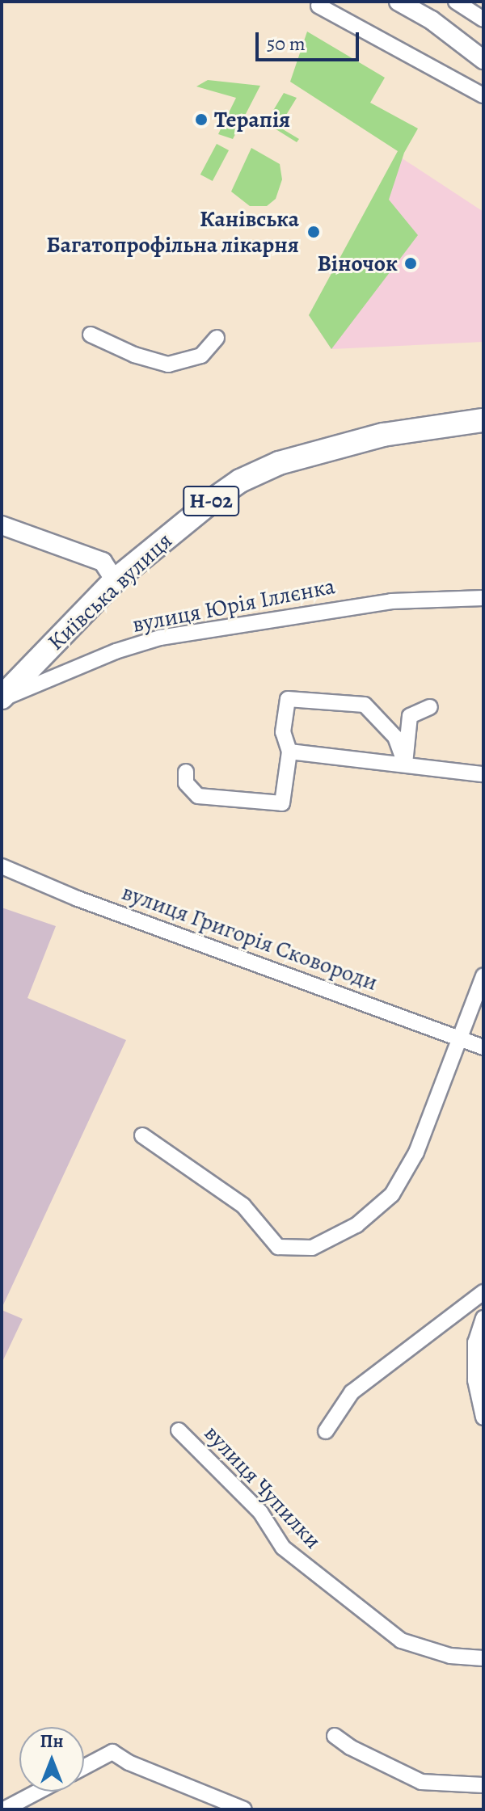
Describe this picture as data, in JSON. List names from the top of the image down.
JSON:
{
  "streets": {
    "main road": ["Н-02", "Київська вулиця"],
    "street": ["вулиця Юрія Іллєнка", "вулиця Григорія Сковороди", "вулиця Чупилки"]
  },
  "crossings": [
    ["Київська вулиця", "вулиця Юрія Іллєнка"]
  ],
  "places": ["Терапія", "Канівська Багатопрофільна лікарня", "Віночок"],
  "scale_bar": "50 m",
  "north": "top"
}
